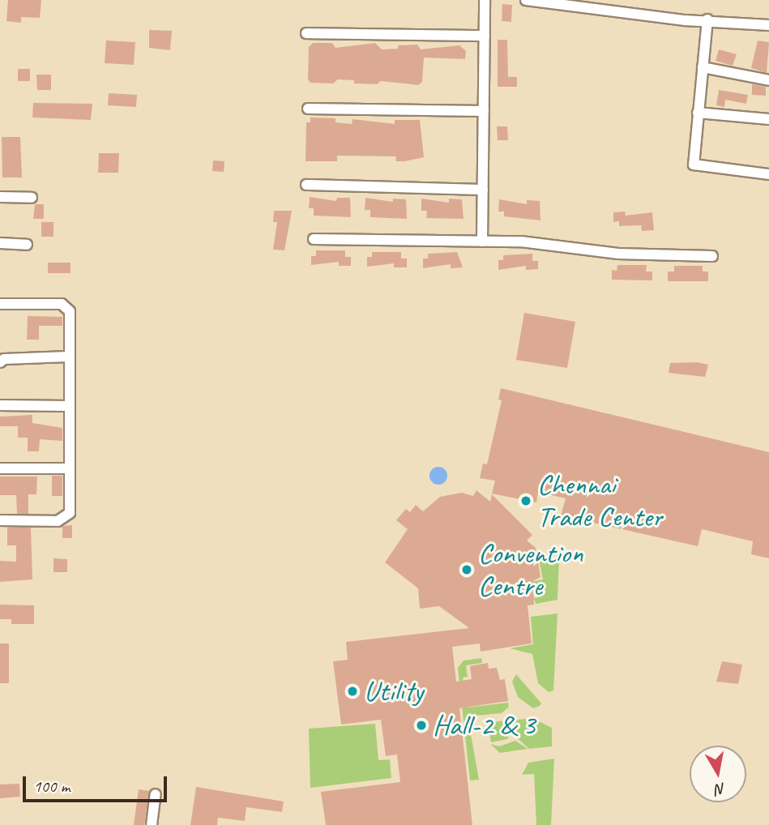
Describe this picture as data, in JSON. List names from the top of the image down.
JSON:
{
  "places": [
    "Chennai Trade Center",
    "Convention Centre",
    "Utility",
    "Hall-2 & 3"
  ],
  "scale_bar": "100 m",
  "north": "bottom"
}
